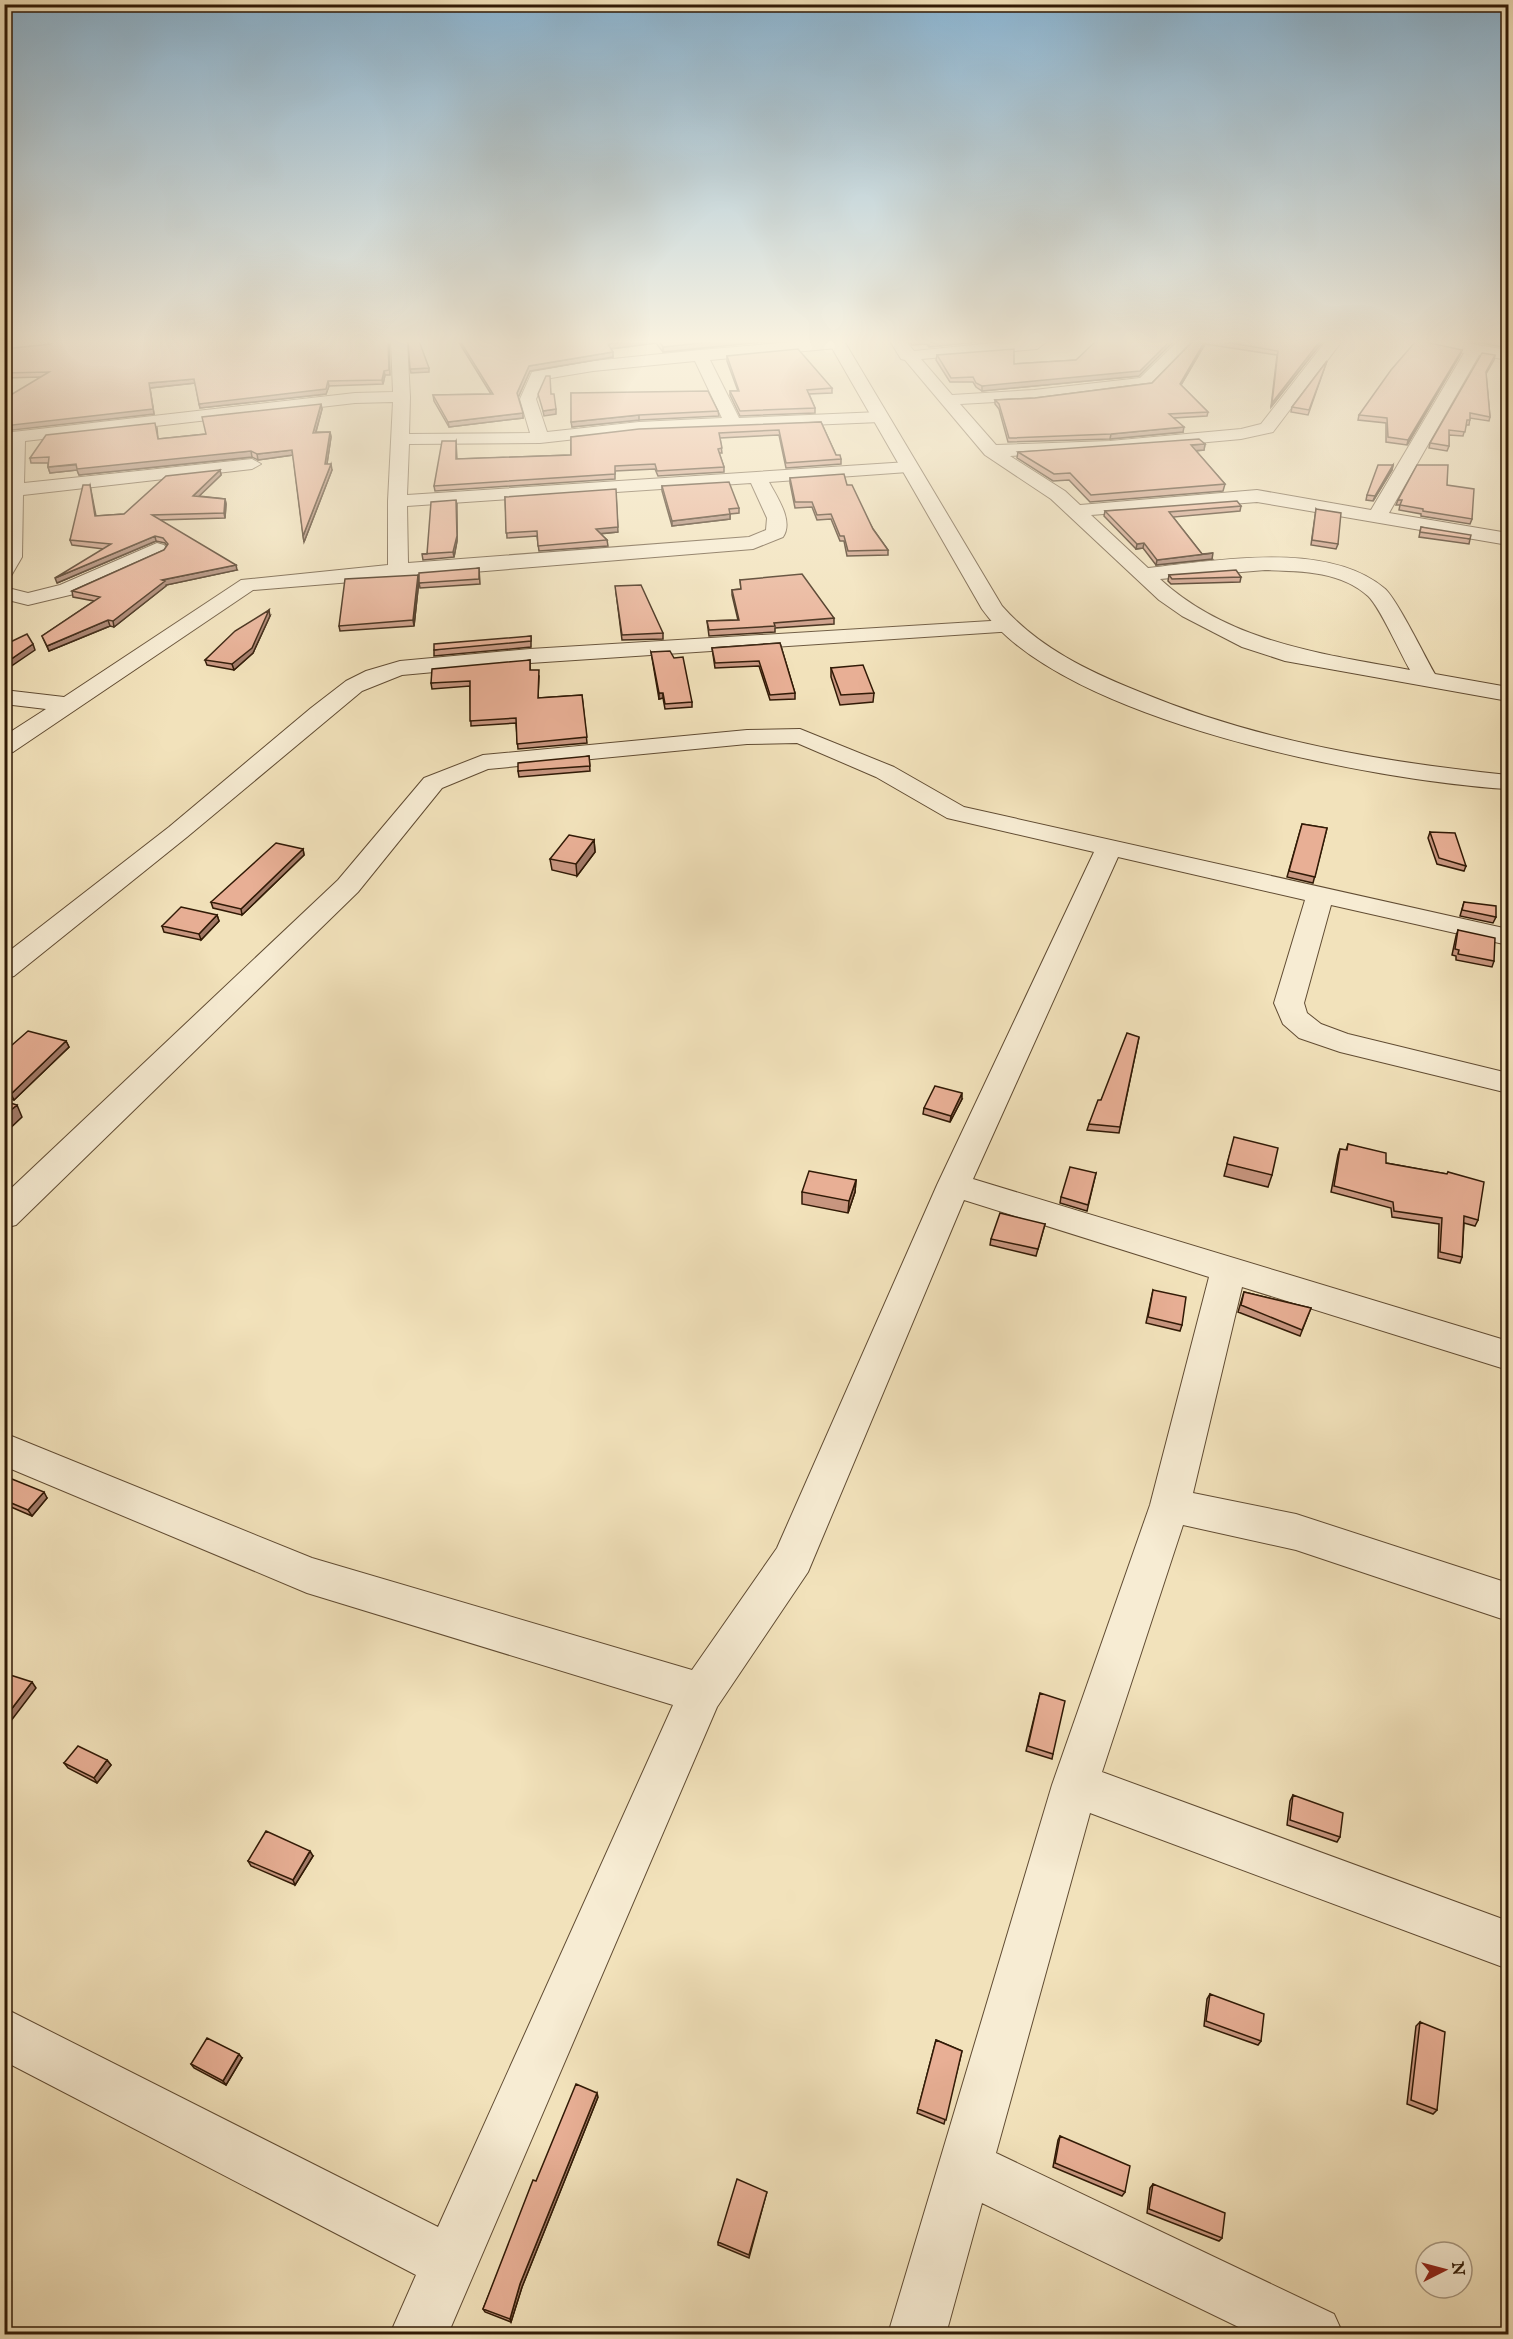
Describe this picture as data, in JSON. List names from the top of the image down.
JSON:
{
  "north": "right"
}
